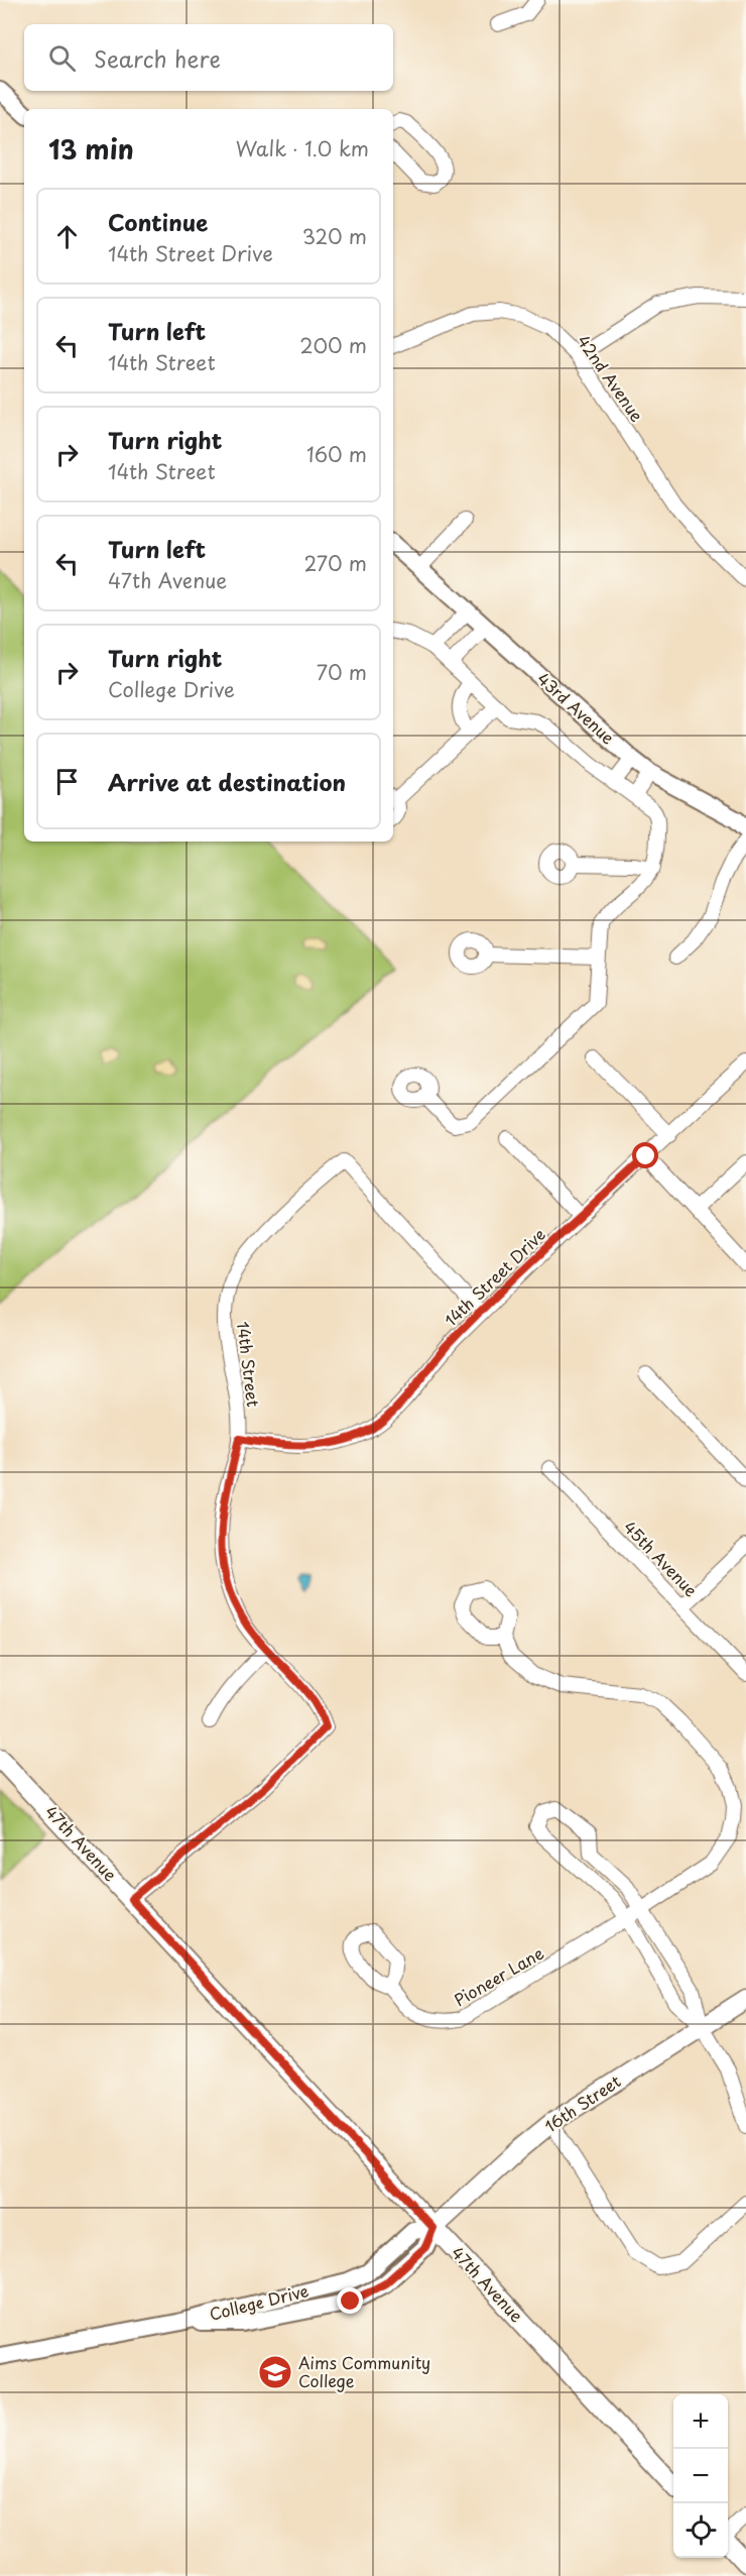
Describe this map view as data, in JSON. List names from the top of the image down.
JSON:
{
  "streets": {
    "main road": ["47th Avenue", "16th Street"],
    "street": [
      "42nd Avenue",
      "43rd Avenue",
      "14th Street Drive",
      "14th Street",
      "45th Avenue",
      "Pioneer Lane",
      "College Drive"
    ]
  },
  "crossings": [
    ["14th Street Drive", "14th Street"],
    ["14th Street", "47th Avenue"],
    ["47th Avenue", "16th Street"],
    ["47th Avenue", "College Drive"],
    ["16th Street", "College Drive"]
  ],
  "places": {
    "school or university": ["Aims Community College"]
  },
  "page": {
    "search": "Search here",
    "heading": ["13 min", "Walk · 1.0 km"],
    "list": [
      ["Continue", "14th Street Drive", "320 m"],
      ["Turn left", "14th Street", "200 m"],
      ["Turn right", "14th Street", "160 m"],
      ["Turn left", "47th Avenue", "270 m"],
      ["Turn right", "College Drive", "70 m"],
      "Arrive at destination"
    ],
    "map_buttons": ["+", "−"]
  }
}
